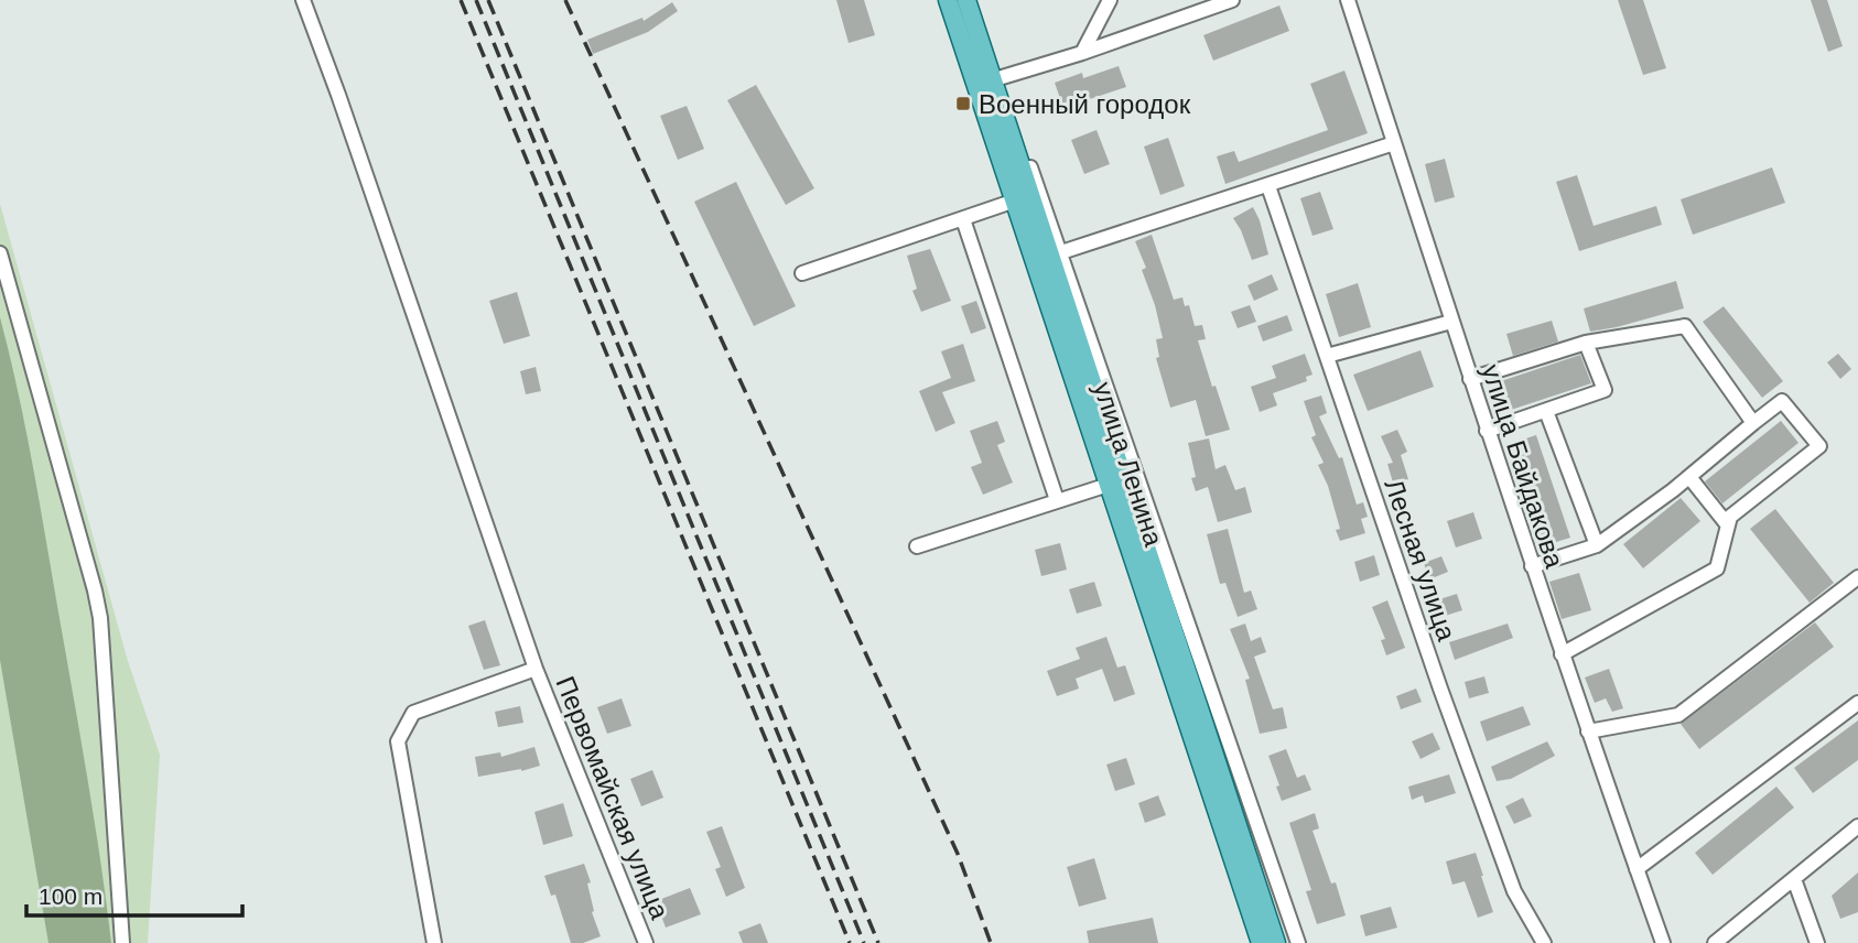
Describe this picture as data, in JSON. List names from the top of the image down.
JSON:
{
  "streets": {
    "main road": ["улица Ленина"],
    "street": ["улица Байдакова", "Лесная улица", "Первомайская улица"]
  },
  "places": {
    "transit": ["Военный городок"]
  },
  "scale_bar": "100 m"
}
